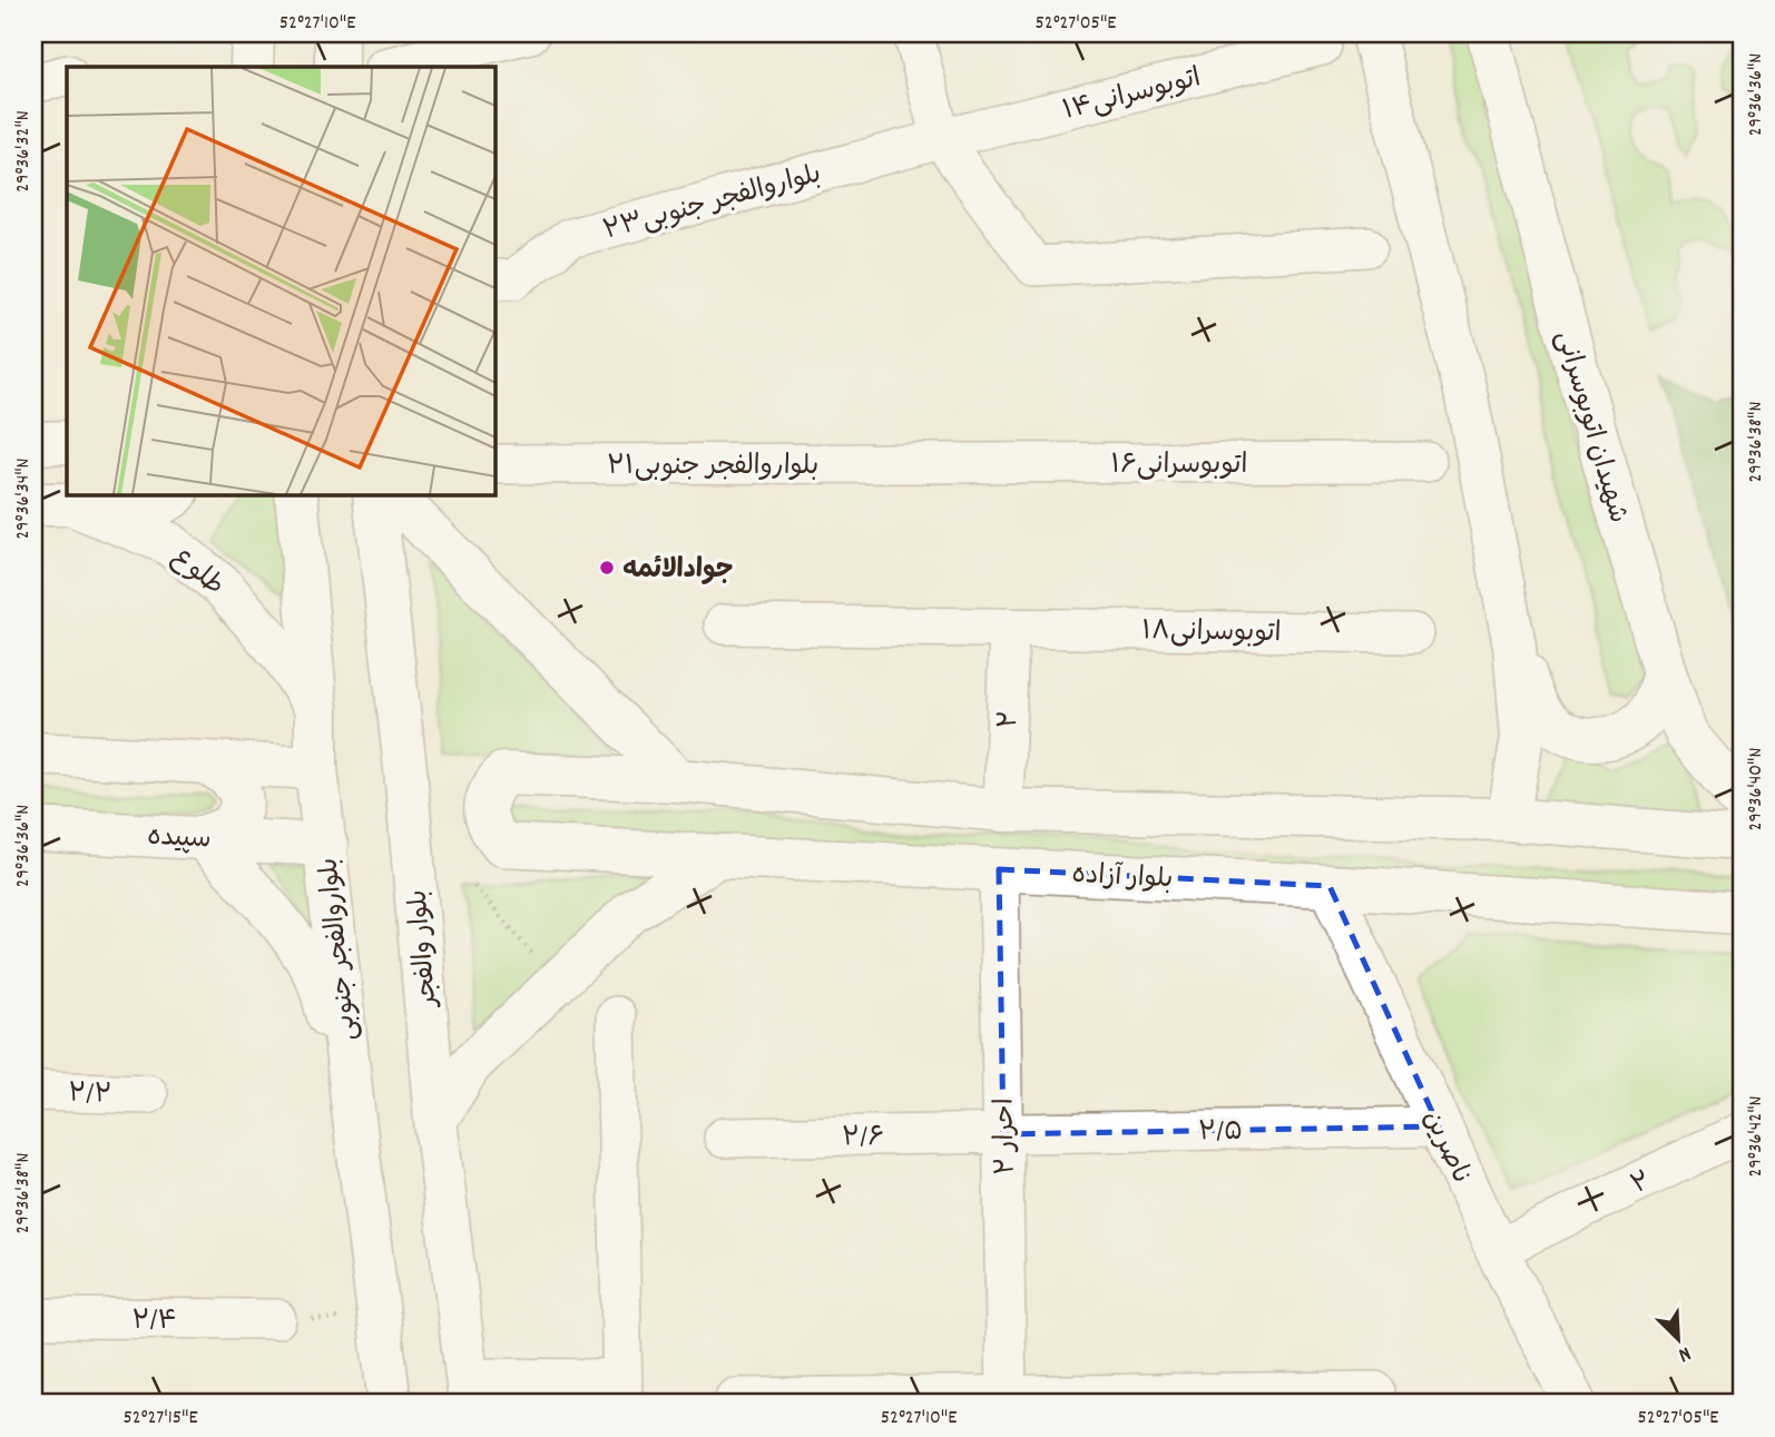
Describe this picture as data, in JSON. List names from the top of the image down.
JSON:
{
  "streets": {
    "main road": [
      "شهیدان اتوبوسرانی",
      "طلوع",
      "سپیده",
      "بلوار آزاده",
      "بلوار والفجر",
      "بلواروالفجر جنوبی",
      "ناصرین"
    ],
    "street": [
      "اتوبوسرانی۱۴",
      "بلواروالفجر جنوبی۲۳",
      "اتوبوسرانی۱۶",
      "بلواروالفجر جنوبی۲۱",
      "اتوبوسرانی۱۸",
      "۲",
      "۲/۲",
      "۲/۵",
      "۲/۶",
      "۲ احرار",
      "۲/۴"
    ]
  },
  "crossings": [
    ["اتوبوسرانی۱۴", "بلواروالفجر جنوبی۲۳"],
    ["اتوبوسرانی۱۶", "بلواروالفجر جنوبی۲۱"],
    ["طلوع", "بلواروالفجر جنوبی"],
    ["اتوبوسرانی۱۸", "۲"],
    ["۲", "ناصرین"],
    ["سپیده", "بلواروالفجر جنوبی"],
    ["بلوار آزاده", "۲ احرار"],
    ["بلوار آزاده", "ناصرین"],
    ["۲/۵", "۲/۶"],
    ["۲/۵", "۲ احرار"],
    ["۲/۵", "ناصرین"],
    ["۲/۶", "۲ احرار"]
  ],
  "places": ["جوادالائمه"],
  "north": "bottom right",
  "coordinates": [
    "52°27'10\"E",
    "52°27'05\"E",
    "29°36'36\"N",
    "29°36'32\"N",
    "29°36'38\"N",
    "29°36'34\"N",
    "29°36'40\"N",
    "29°36'42\"N",
    "52°27'15\"E"
  ]
}
